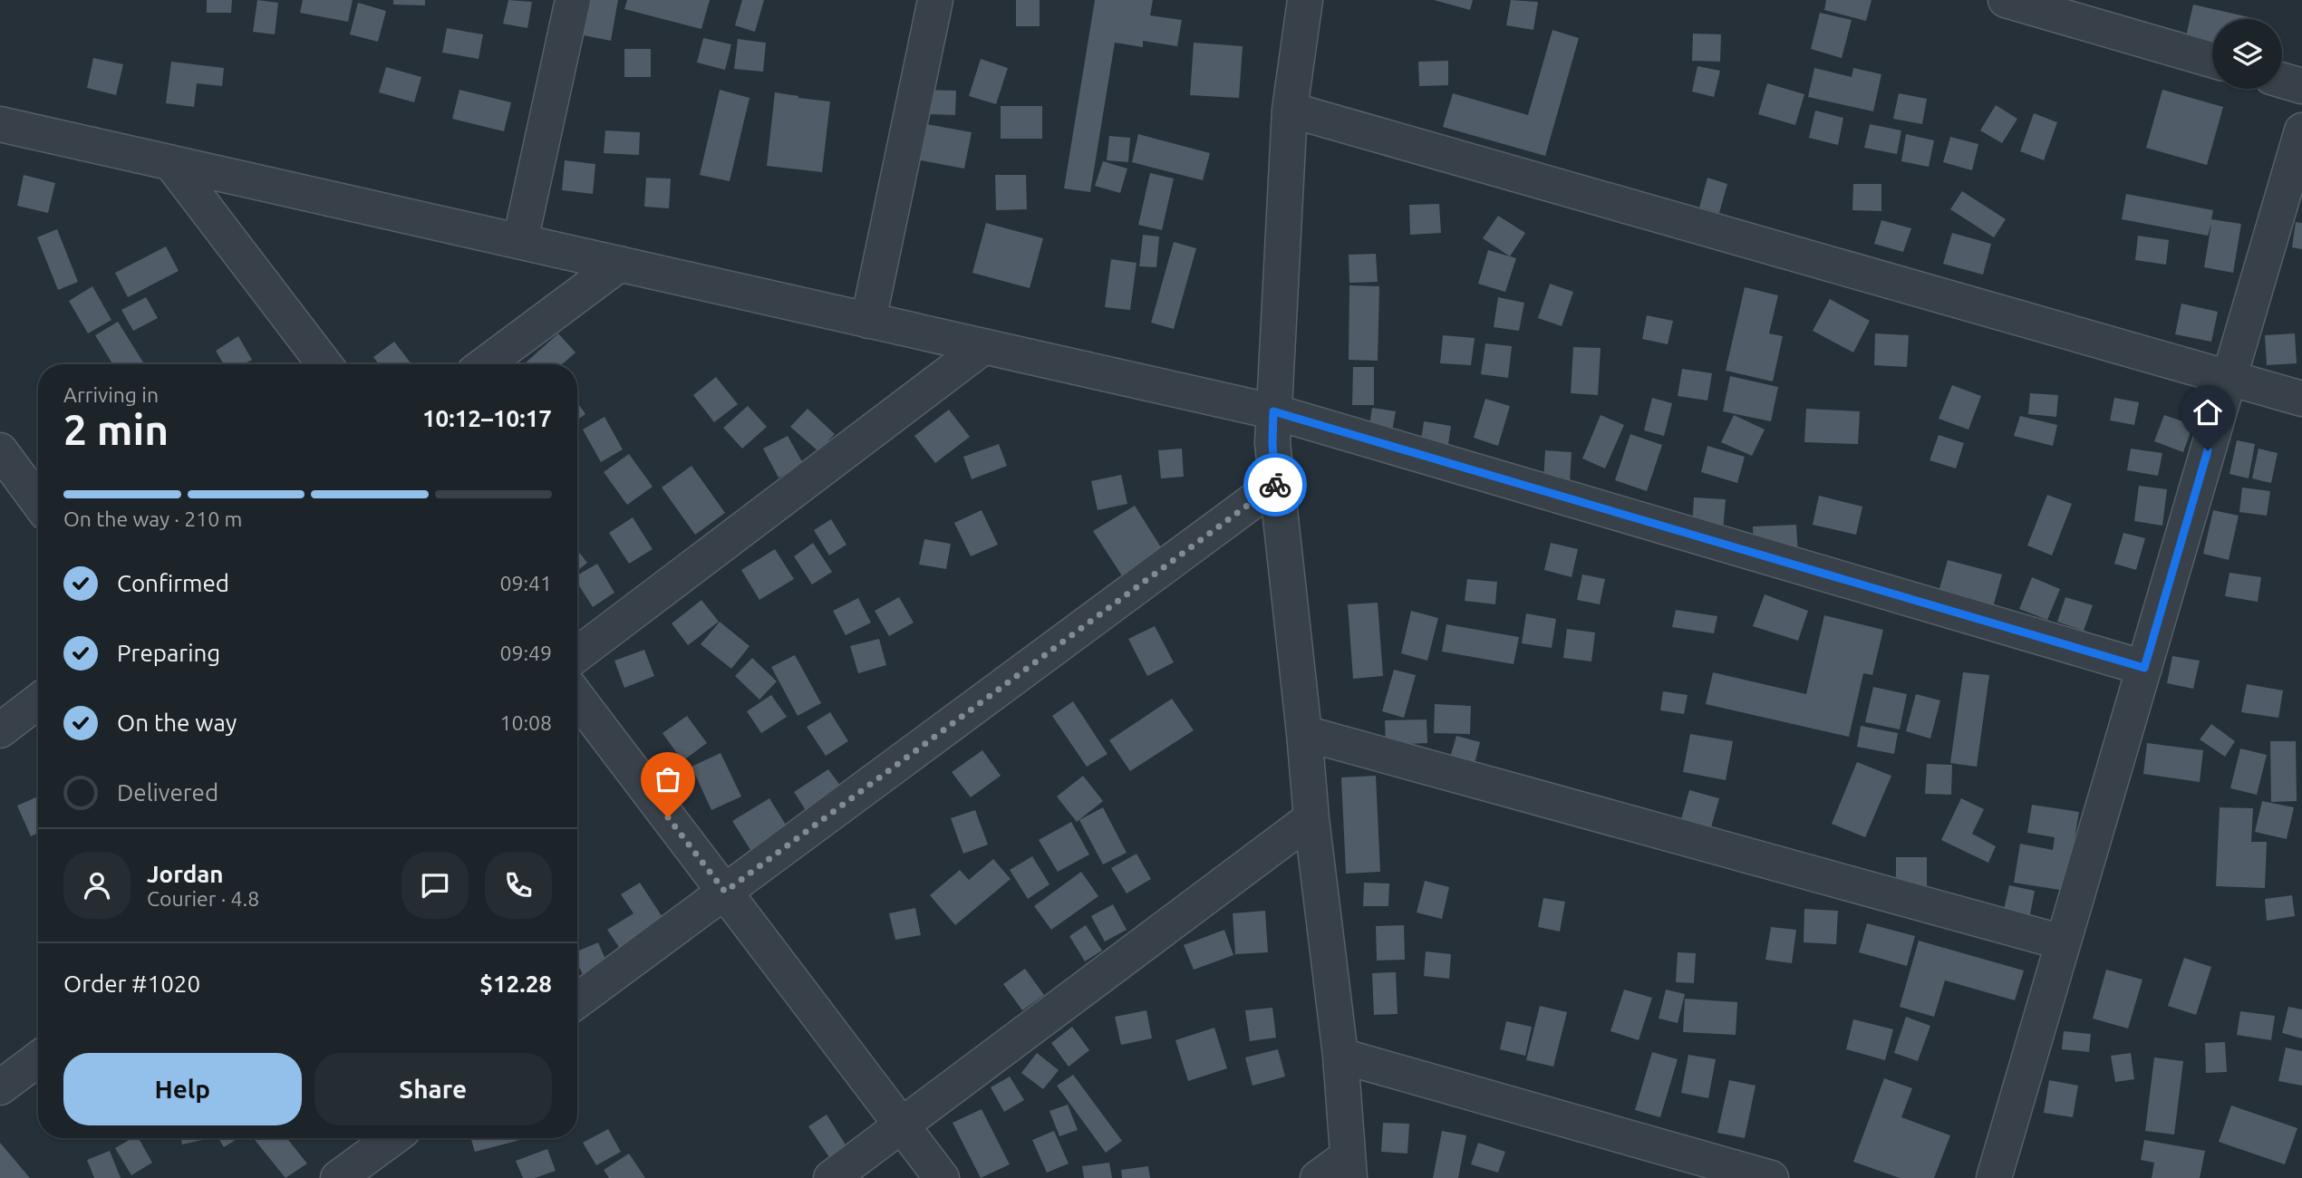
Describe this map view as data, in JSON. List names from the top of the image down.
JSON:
{
  "page": {
    "heading": ["2 min", "Arriving in", "10:12–10:17"],
    "panel": [
      "Jordan",
      "Courier · 4.8",
      "Order #1020",
      "$12.28"
    ],
    "bar": "On the way · 210 m",
    "list": [
      ["Confirmed", "09:41"],
      ["Preparing", "09:49"],
      ["On the way", "10:08"],
      "Delivered"
    ],
    "buttons": ["Help", "Share"]
  }
}
